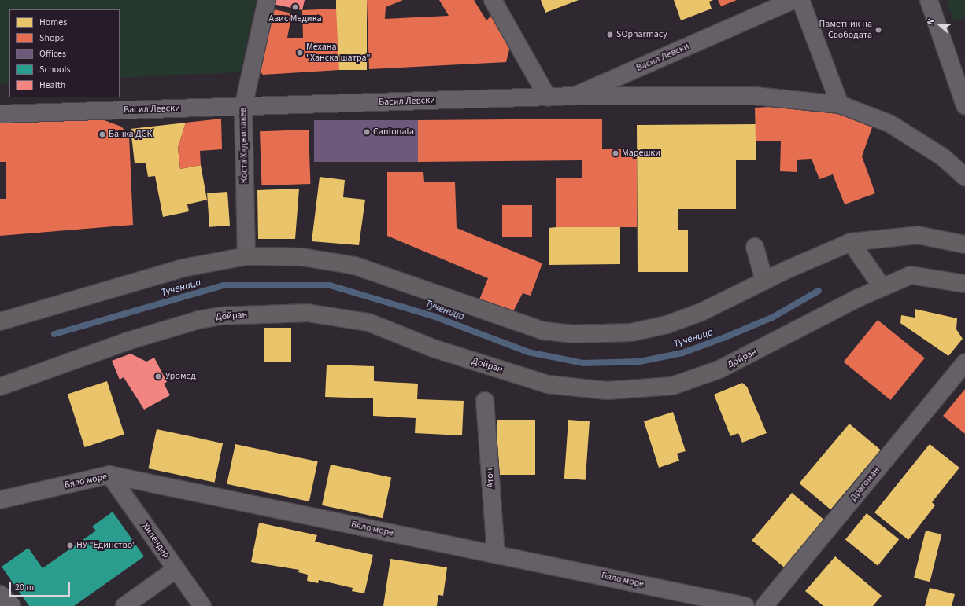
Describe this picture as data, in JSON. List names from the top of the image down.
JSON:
{
  "streets": {
    "main road": ["Дойран"],
    "street": [
      "Васил Левски",
      "Коста Хаджипакев",
      "Атон",
      "Бяло море",
      "Драгоман",
      "Хилендар"
    ]
  },
  "crossings": [
    ["Васил Левски", "Коста Хаджипакев"],
    ["Атон", "Бяло море"],
    ["Бяло море", "Хилендар"]
  ],
  "water": ["Тученица"],
  "places": [
    "Авис Медика",
    "Паметник на Свободата",
    "SOpharmacy",
    "Механа \"Ханска шатра\"",
    "Cantonata",
    "Банка ДСК",
    "Марешки",
    "Уромед",
    "НУ \"Единство\""
  ],
  "legend": [
    "Homes",
    "Shops",
    "Offices",
    "Schools",
    "Health"
  ],
  "scale_bar": "20 m",
  "north": "left"
}
